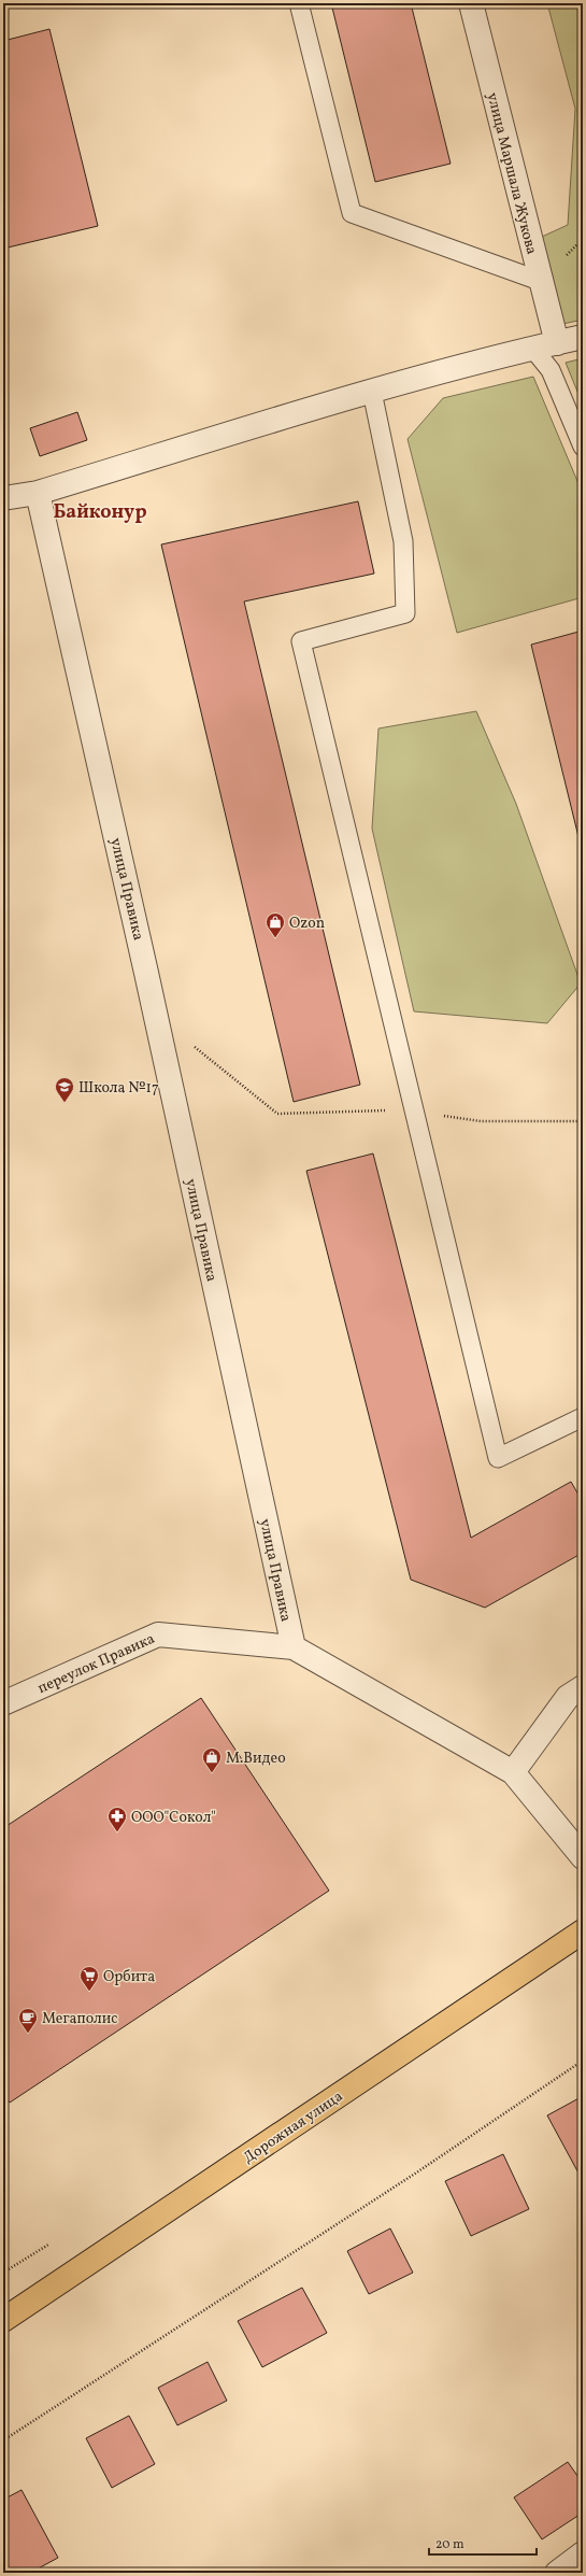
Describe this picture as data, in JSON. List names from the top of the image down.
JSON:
{
  "streets": {
    "main road": ["Дорожная улица"],
    "street": ["улица Маршала Жукова", "улица Правика", "переулок Правика"]
  },
  "crossings": [
    ["улица Правика", "переулок Правика"]
  ],
  "districts": ["Байконур"],
  "places": {
    "shop": ["Ozon", "М.Видео"],
    "school or university": ["Школа №17"],
    "pharmacy": ["ООО\"Сокол\""],
    "supermarket": ["Орбита"],
    "cafe": ["Мегаполис"]
  },
  "scale_bar": "20 m"
}
